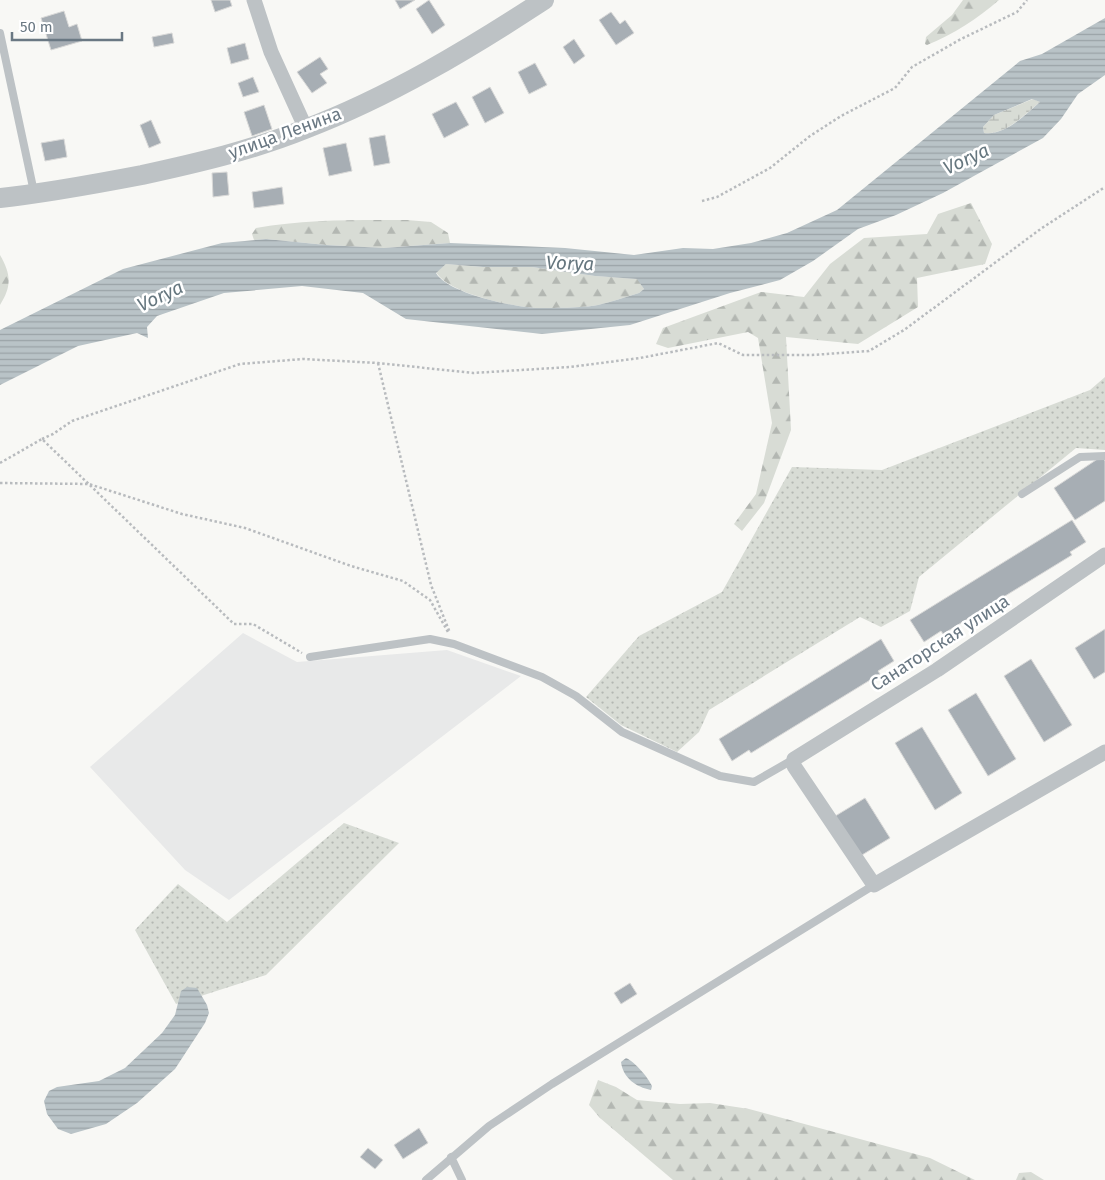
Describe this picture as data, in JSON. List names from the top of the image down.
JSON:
{
  "streets": {
    "street": ["улица Ленина", "Санаторская улица"]
  },
  "water": ["Vorya"],
  "scale_bar": "50 m"
}
